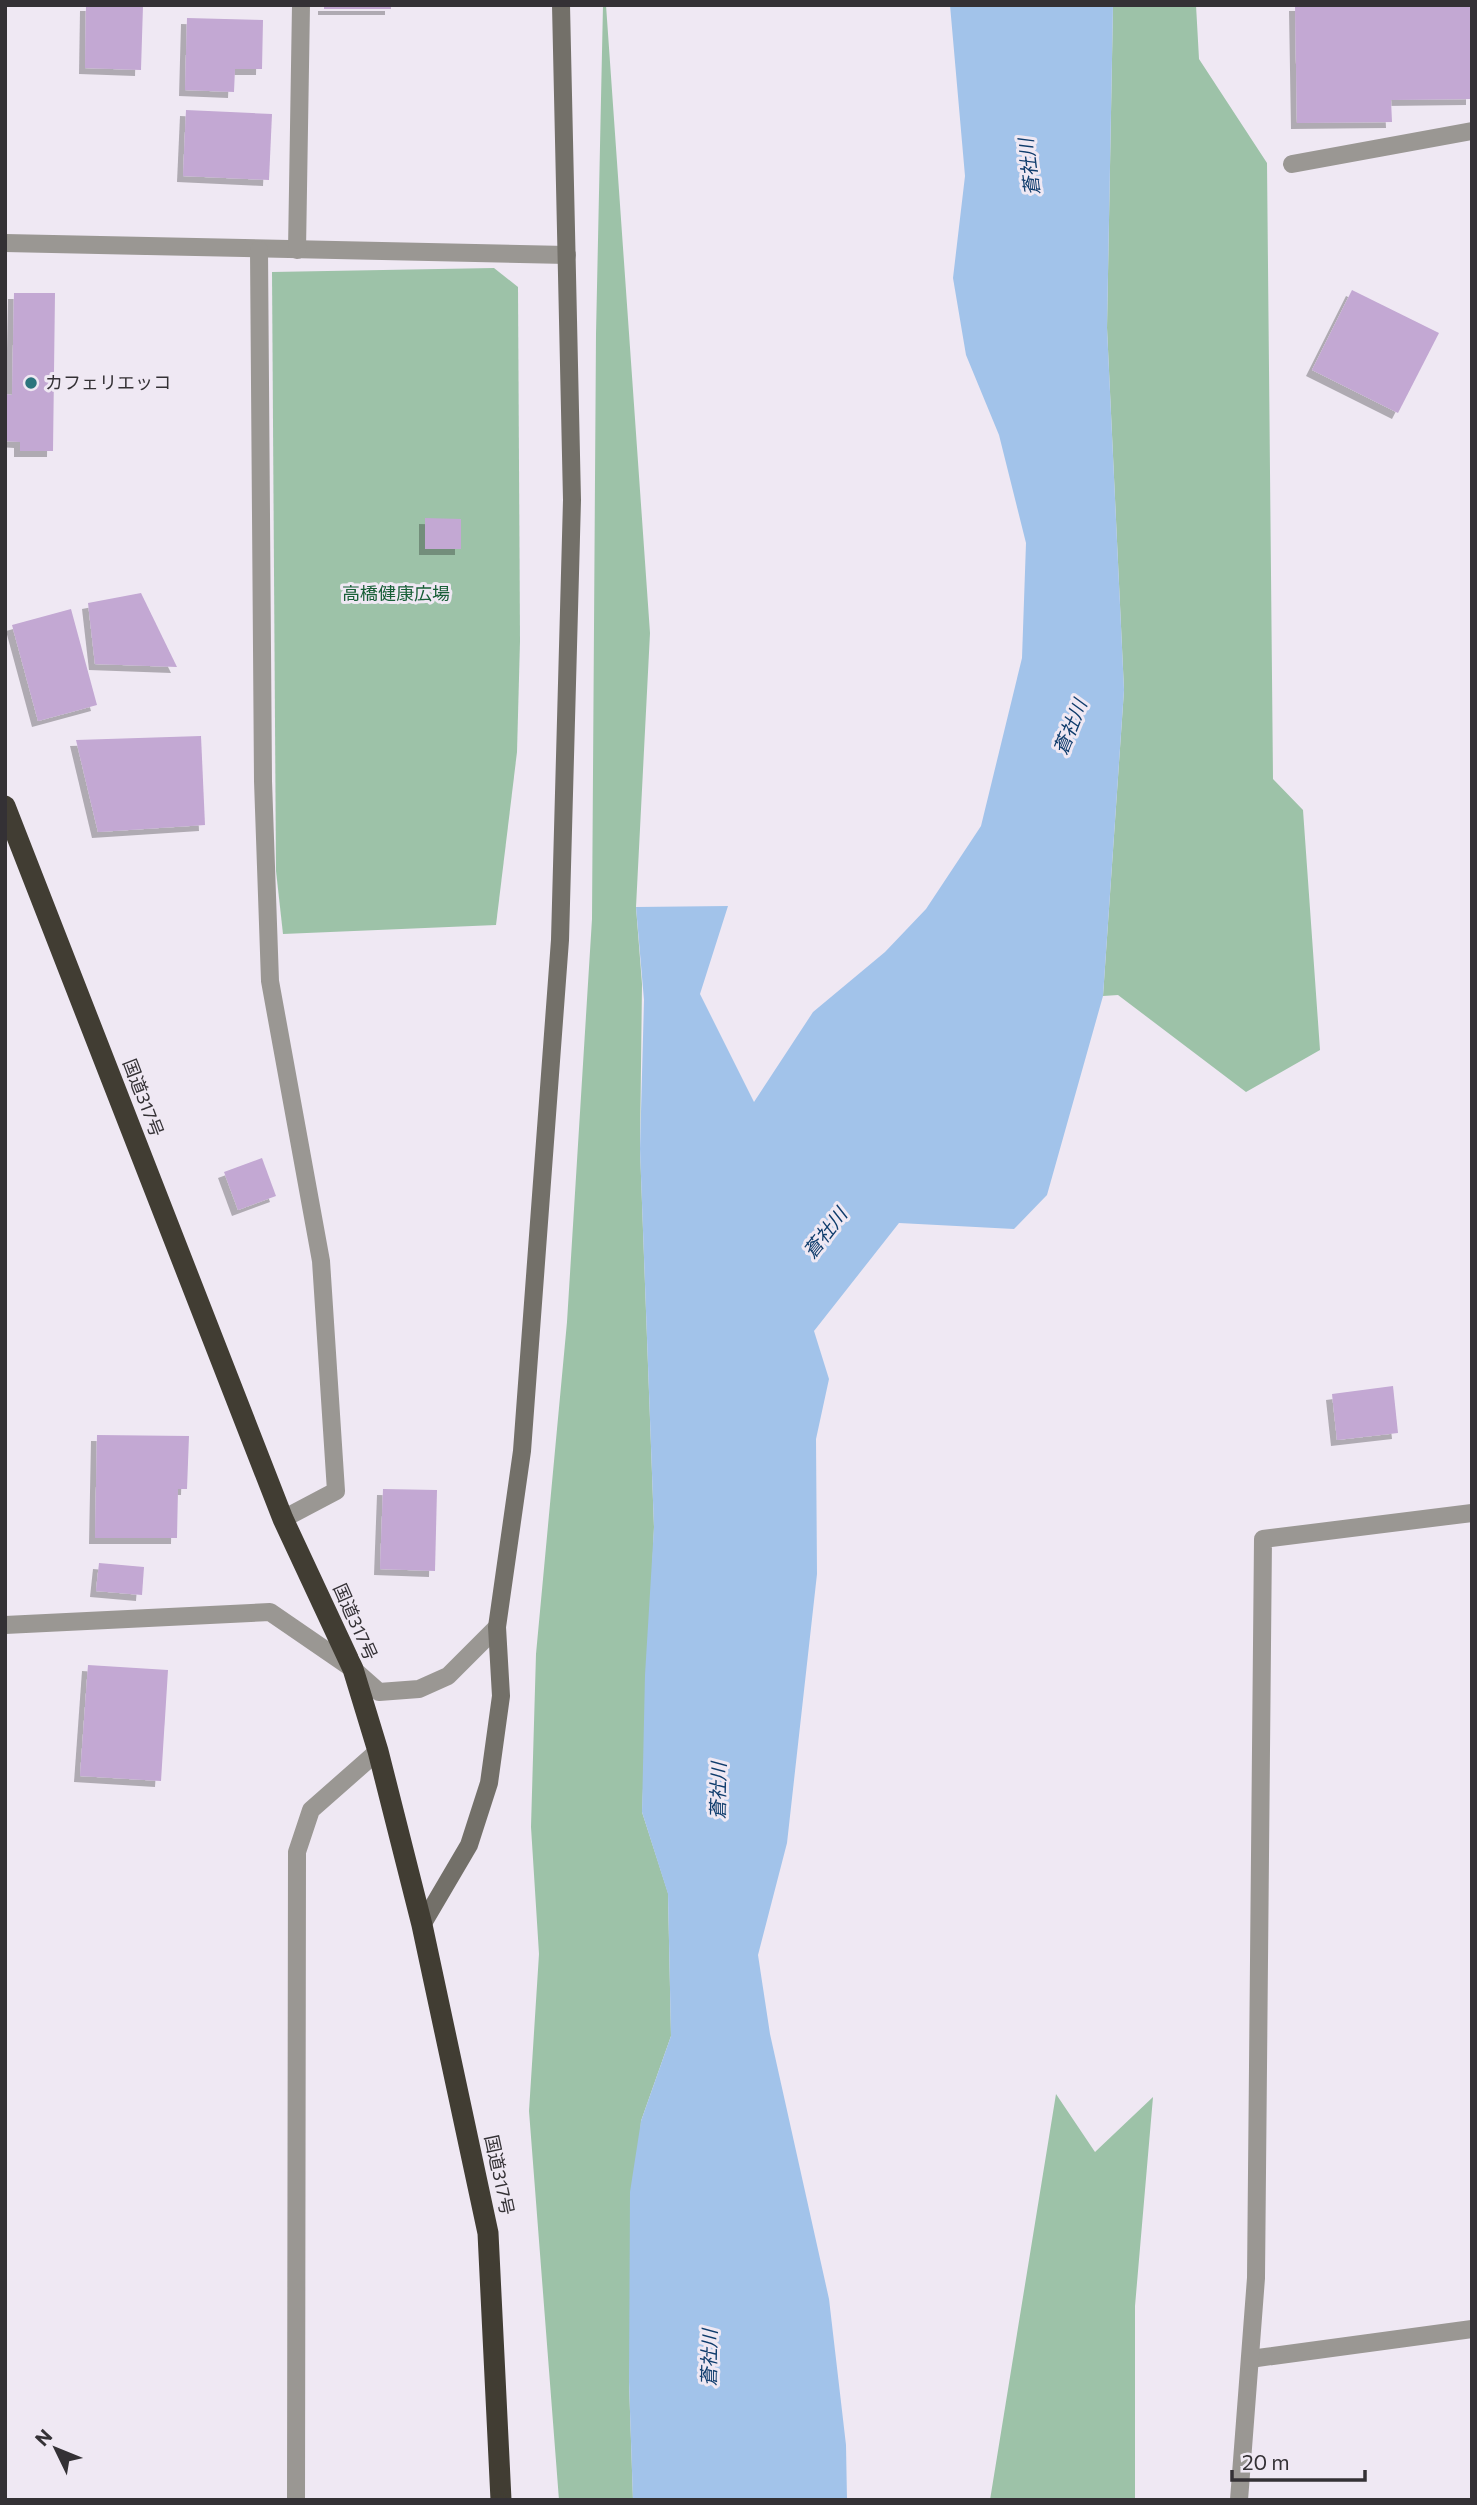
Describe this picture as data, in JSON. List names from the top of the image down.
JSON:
{
  "streets": {
    "highway": ["国道317号"]
  },
  "water": ["蒼社川"],
  "parks": ["高橋健康広場"],
  "places": ["カフェリエッコ"],
  "scale_bar": "20 m",
  "north": "top left"
}
